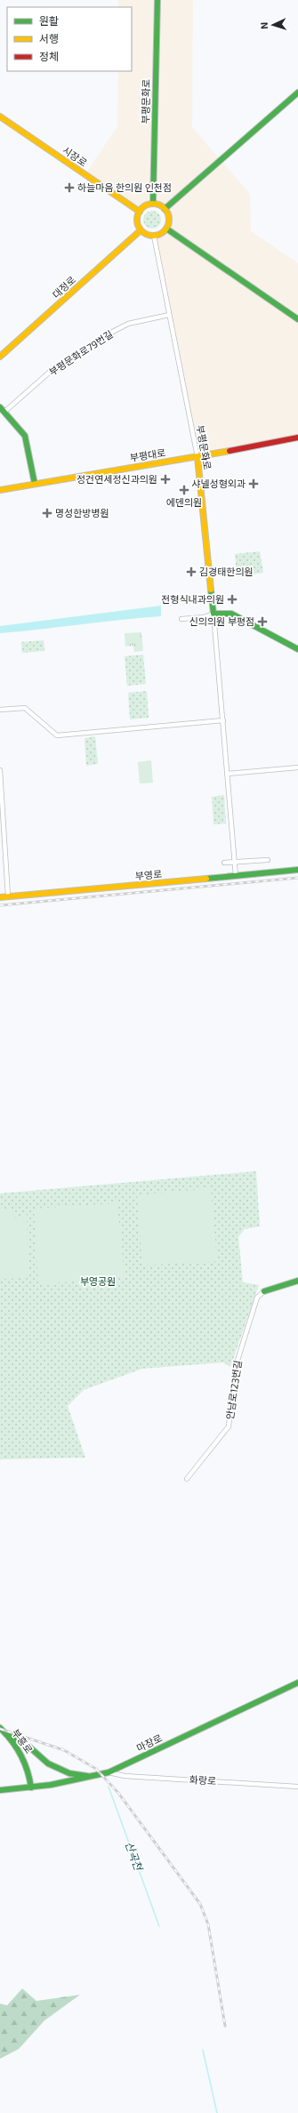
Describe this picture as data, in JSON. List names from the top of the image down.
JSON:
{
  "streets": {
    "street": [
      "부평문화로",
      "시장로",
      "대정로",
      "부평문화로79번길",
      "부평대로",
      "부영로",
      "안남로123번길",
      "부흥로",
      "마장로",
      "화랑로"
    ]
  },
  "crossings": [
    ["부평문화로", "시장로"],
    ["부평문화로", "대정로"],
    ["부평문화로", "부평문화로79번길"],
    ["부평문화로", "부평대로"],
    ["시장로", "대정로"],
    ["부흥로", "마장로"],
    ["마장로", "화랑로"]
  ],
  "water": ["산곡천"],
  "parks": ["부영공원"],
  "places": {
    "health": [
      "하늘마음 한의원 인천점",
      "정건연세정신과의원",
      "샤넬성형외과",
      "에덴의원",
      "명성한방병원",
      "김경태한의원",
      "전형식내과의원",
      "신의의원 부평점"
    ]
  },
  "legend": ["원활", "서행", "정체"],
  "north": "left"
}
